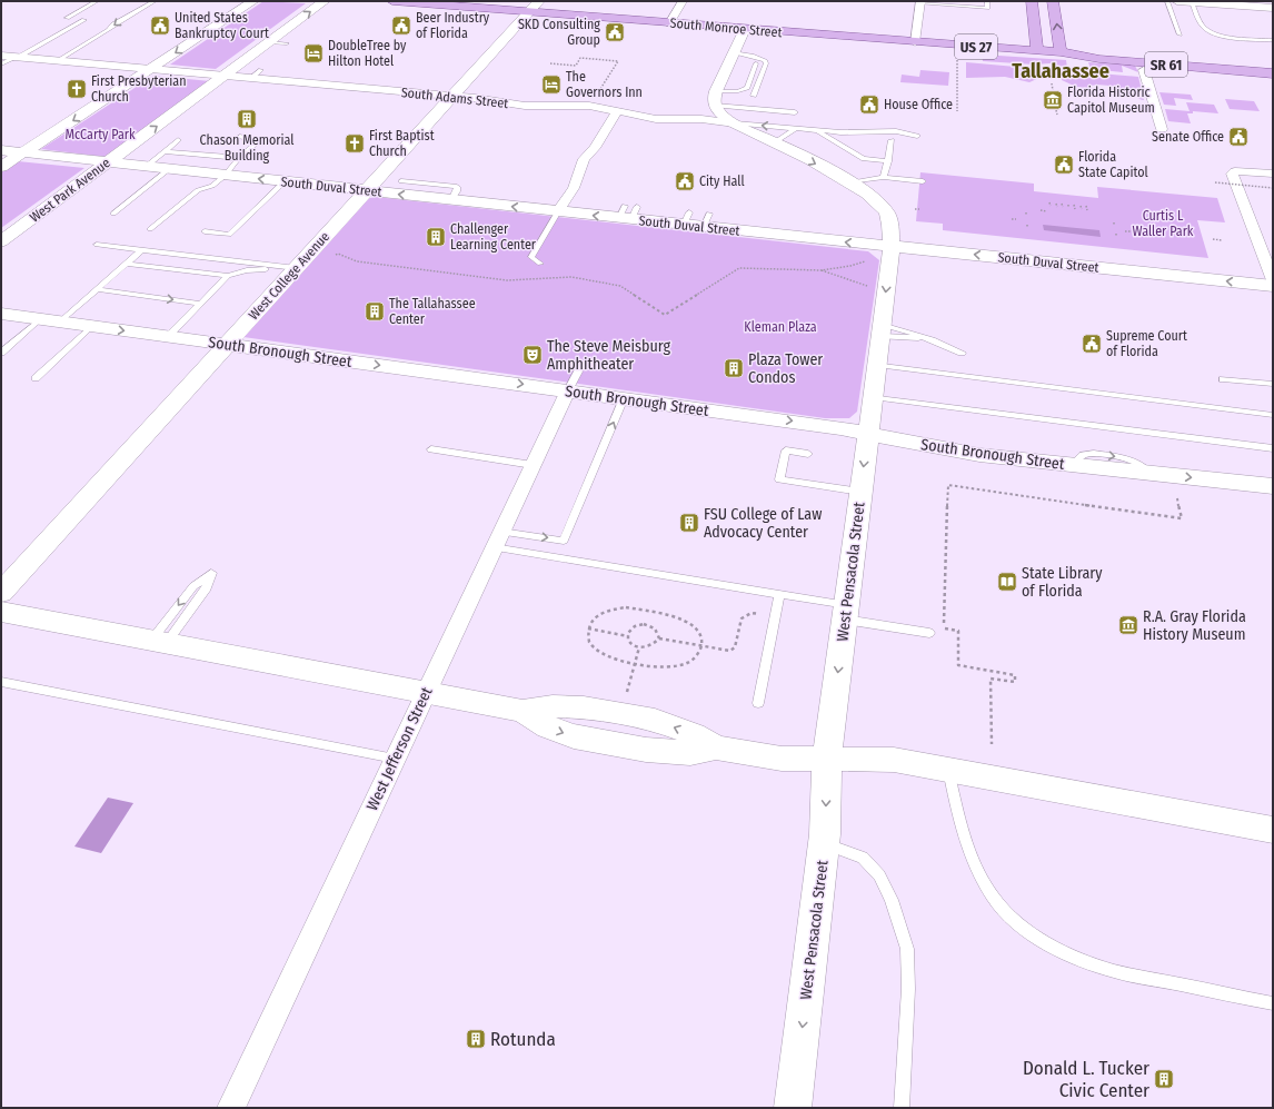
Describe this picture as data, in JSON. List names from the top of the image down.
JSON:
{
  "streets": {
    "main road": [
      "South Monroe Street",
      "US 27",
      "SR 61",
      "South Duval Street",
      "West Park Avenue",
      "West College Avenue",
      "South Bronough Street",
      "West Pensacola Street"
    ],
    "street": ["South Adams Street", "West Jefferson Street"]
  },
  "crossings": [
    ["South Monroe Street", "West College Avenue"],
    ["South Adams Street", "West Park Avenue"],
    ["South Adams Street", "West College Avenue"],
    ["South Adams Street", "West Pensacola Street"],
    ["South Duval Street", "West Park Avenue"],
    ["South Duval Street", "West College Avenue"],
    ["South Duval Street", "West Pensacola Street"],
    ["West College Avenue", "South Bronough Street"],
    ["South Bronough Street", "West Pensacola Street"],
    ["South Bronough Street", "West Jefferson Street"]
  ],
  "one_way": ["South Duval Street", "South Bronough Street", "West Pensacola Street"],
  "districts": ["Tallahassee"],
  "parks": ["McCarty Park", "Curtis L Waller Park", "Kleman Plaza"],
  "places": {
    "public building": [
      "United States Bankruptcy Court",
      "Beer Industry of Florida",
      "SKD Consulting Group",
      "House Office",
      "Senate Office",
      "Florida State Capitol",
      "City Hall",
      "Supreme Court of Florida"
    ],
    "hotel": ["DoubleTree by Hilton Hotel", "The Governors Inn"],
    "church": ["First Presbyterian Church", "First Baptist Church"],
    "museum": ["Florida Historic Capitol Museum", "R.A. Gray Florida History Museum"],
    "building": [
      "Chason Memorial Building",
      "Challenger Learning Center",
      "The Tallahassee Center",
      "Plaza Tower Condos",
      "FSU College of Law Advocacy Center",
      "Rotunda",
      "Donald L. Tucker Civic Center"
    ],
    "theatre": ["The Steve Meisburg Amphitheater"],
    "library": ["State Library of Florida"]
  }
}
